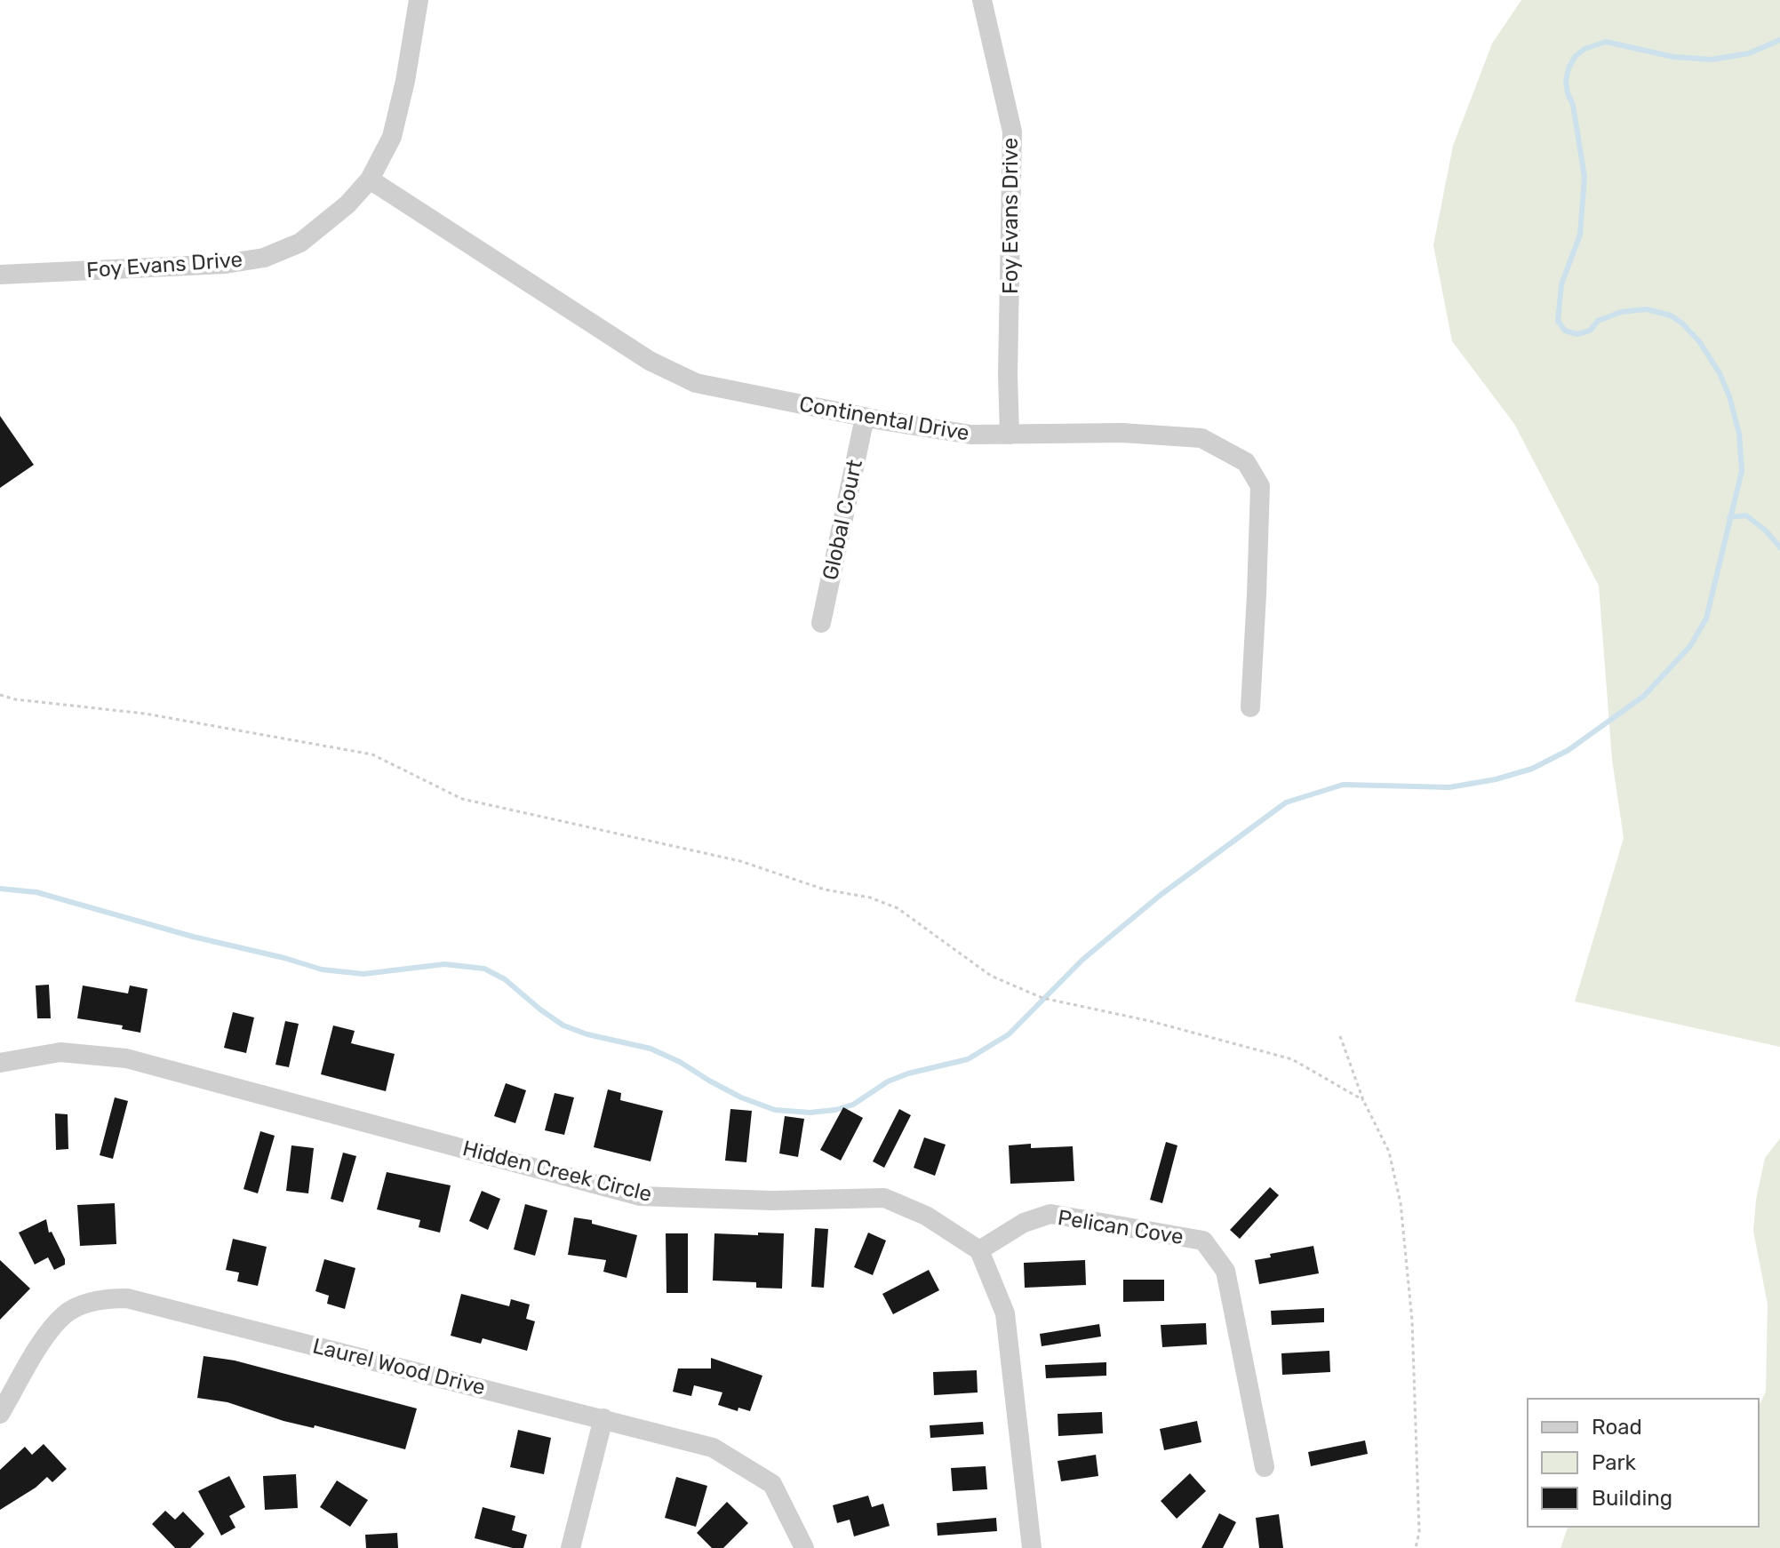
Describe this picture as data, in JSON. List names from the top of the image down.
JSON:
{
  "streets": {
    "street": [
      "Foy Evans Drive",
      "Continental Drive",
      "Global Court",
      "Hidden Creek Circle",
      "Pelican Cove",
      "Laurel Wood Drive"
    ]
  },
  "crossings": [
    ["Foy Evans Drive", "Continental Drive"],
    ["Continental Drive", "Global Court"],
    ["Hidden Creek Circle", "Pelican Cove"]
  ],
  "legend": ["Road", "Park", "Building"]
}
